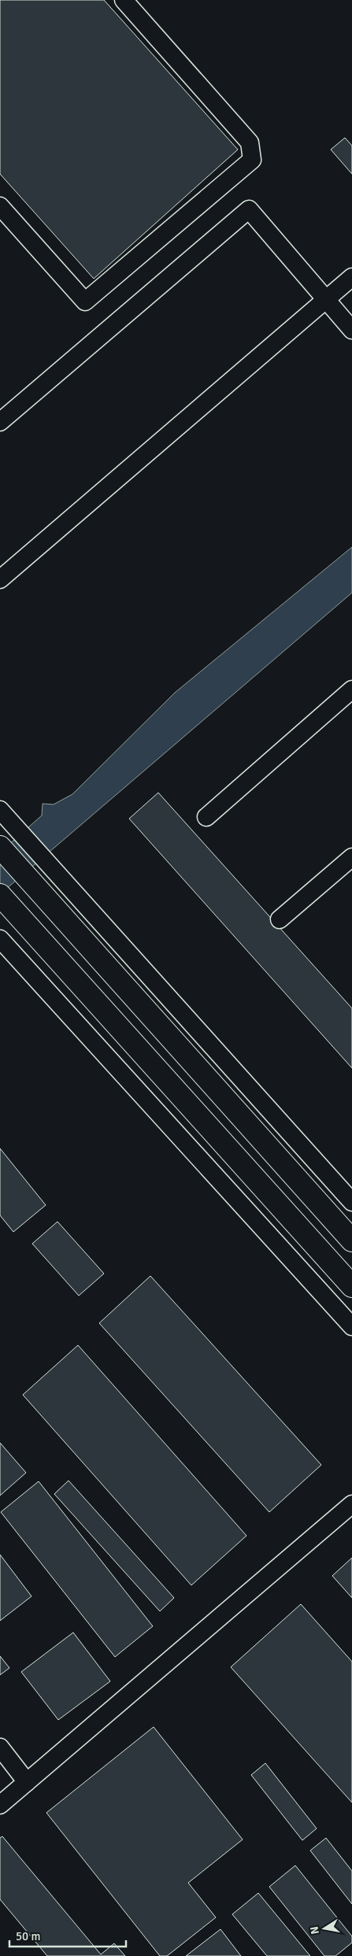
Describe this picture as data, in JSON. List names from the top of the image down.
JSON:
{
  "scale_bar": "50 m",
  "north": "left"
}
